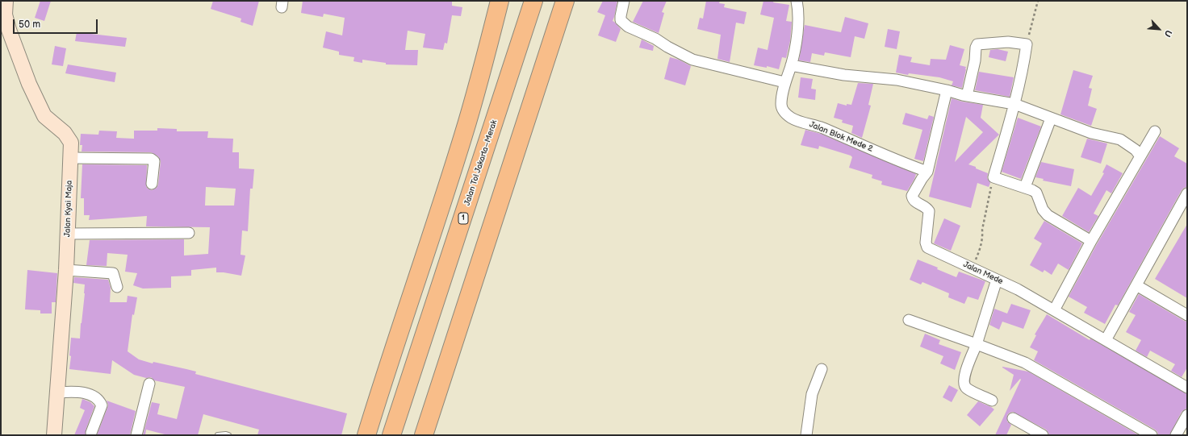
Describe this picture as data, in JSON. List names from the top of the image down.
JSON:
{
  "streets": {
    "highway": ["Jalan Tol Jakarta–Merak", "1"],
    "main road": ["Jalan Kyai Maja"],
    "street": ["Jalan Blok Mede 2", "Jalan Mede"]
  },
  "crossings": [
    ["Jalan Blok Mede 2", "Jalan Mede"]
  ],
  "scale_bar": "50 m",
  "north": "bottom right"
}
